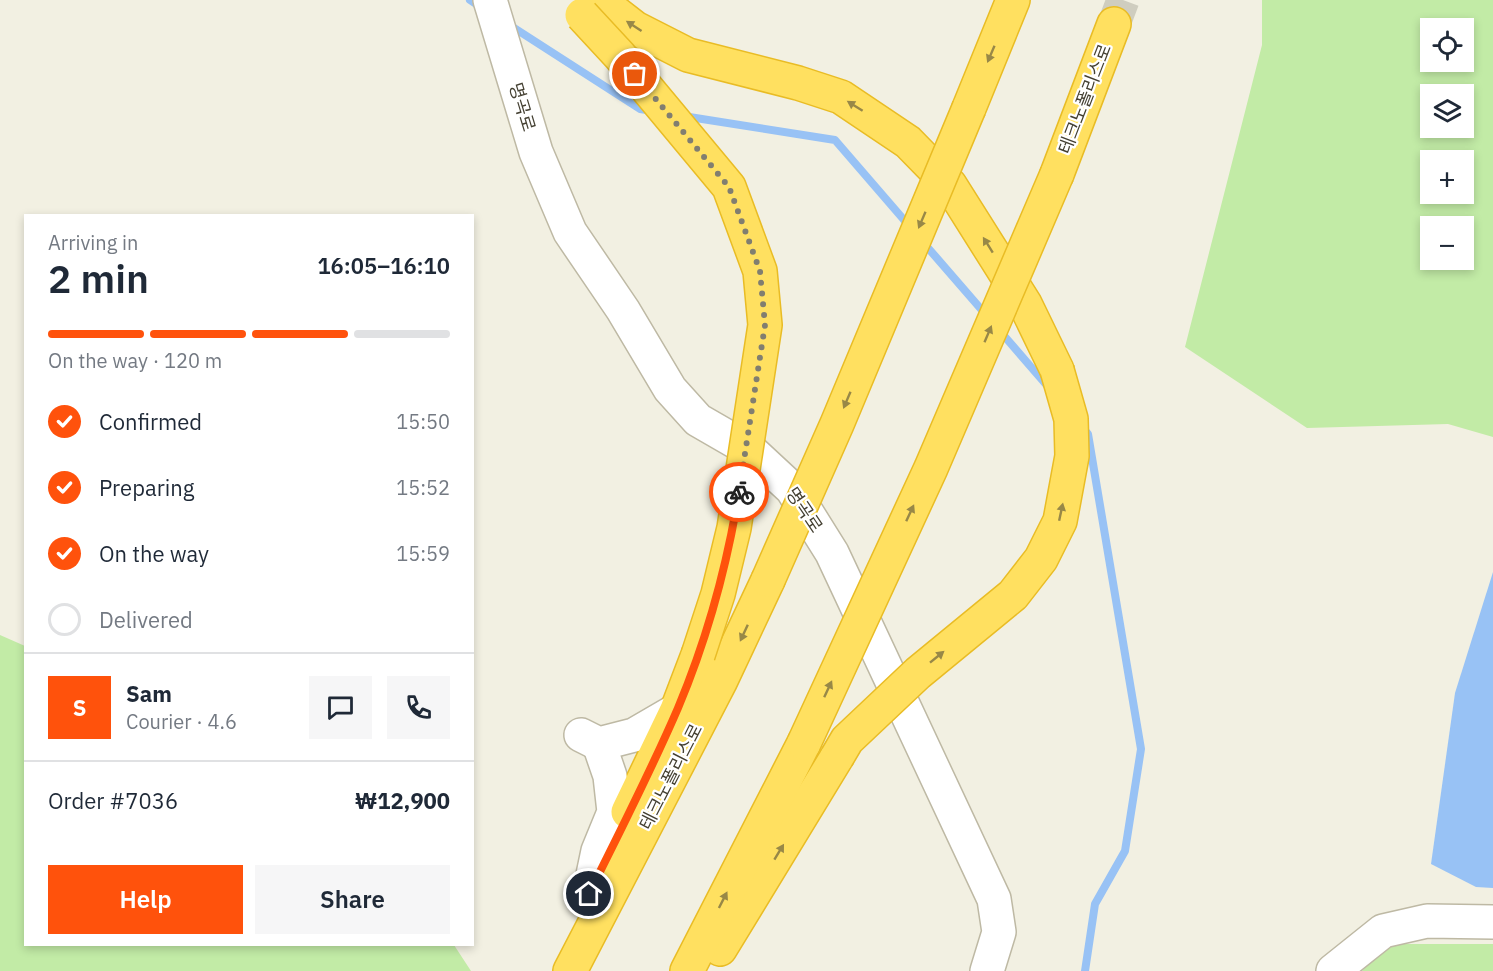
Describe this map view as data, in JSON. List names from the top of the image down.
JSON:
{
  "streets": {
    "highway": ["테크노폴리스로"],
    "street": ["명곡로"]
  },
  "page": {
    "map_buttons": ["+", "−"],
    "heading": ["2 min", "Arriving in", "16:05–16:10"],
    "panel": [
      "Sam",
      "Courier · 4.6",
      "Order #7036",
      "₩12,900"
    ],
    "bar": "On the way · 120 m",
    "list": [
      ["Confirmed", "15:50"],
      ["Preparing", "15:52"],
      ["On the way", "15:59"],
      "Delivered"
    ],
    "round": "S",
    "buttons": ["Help", "Share"]
  }
}
